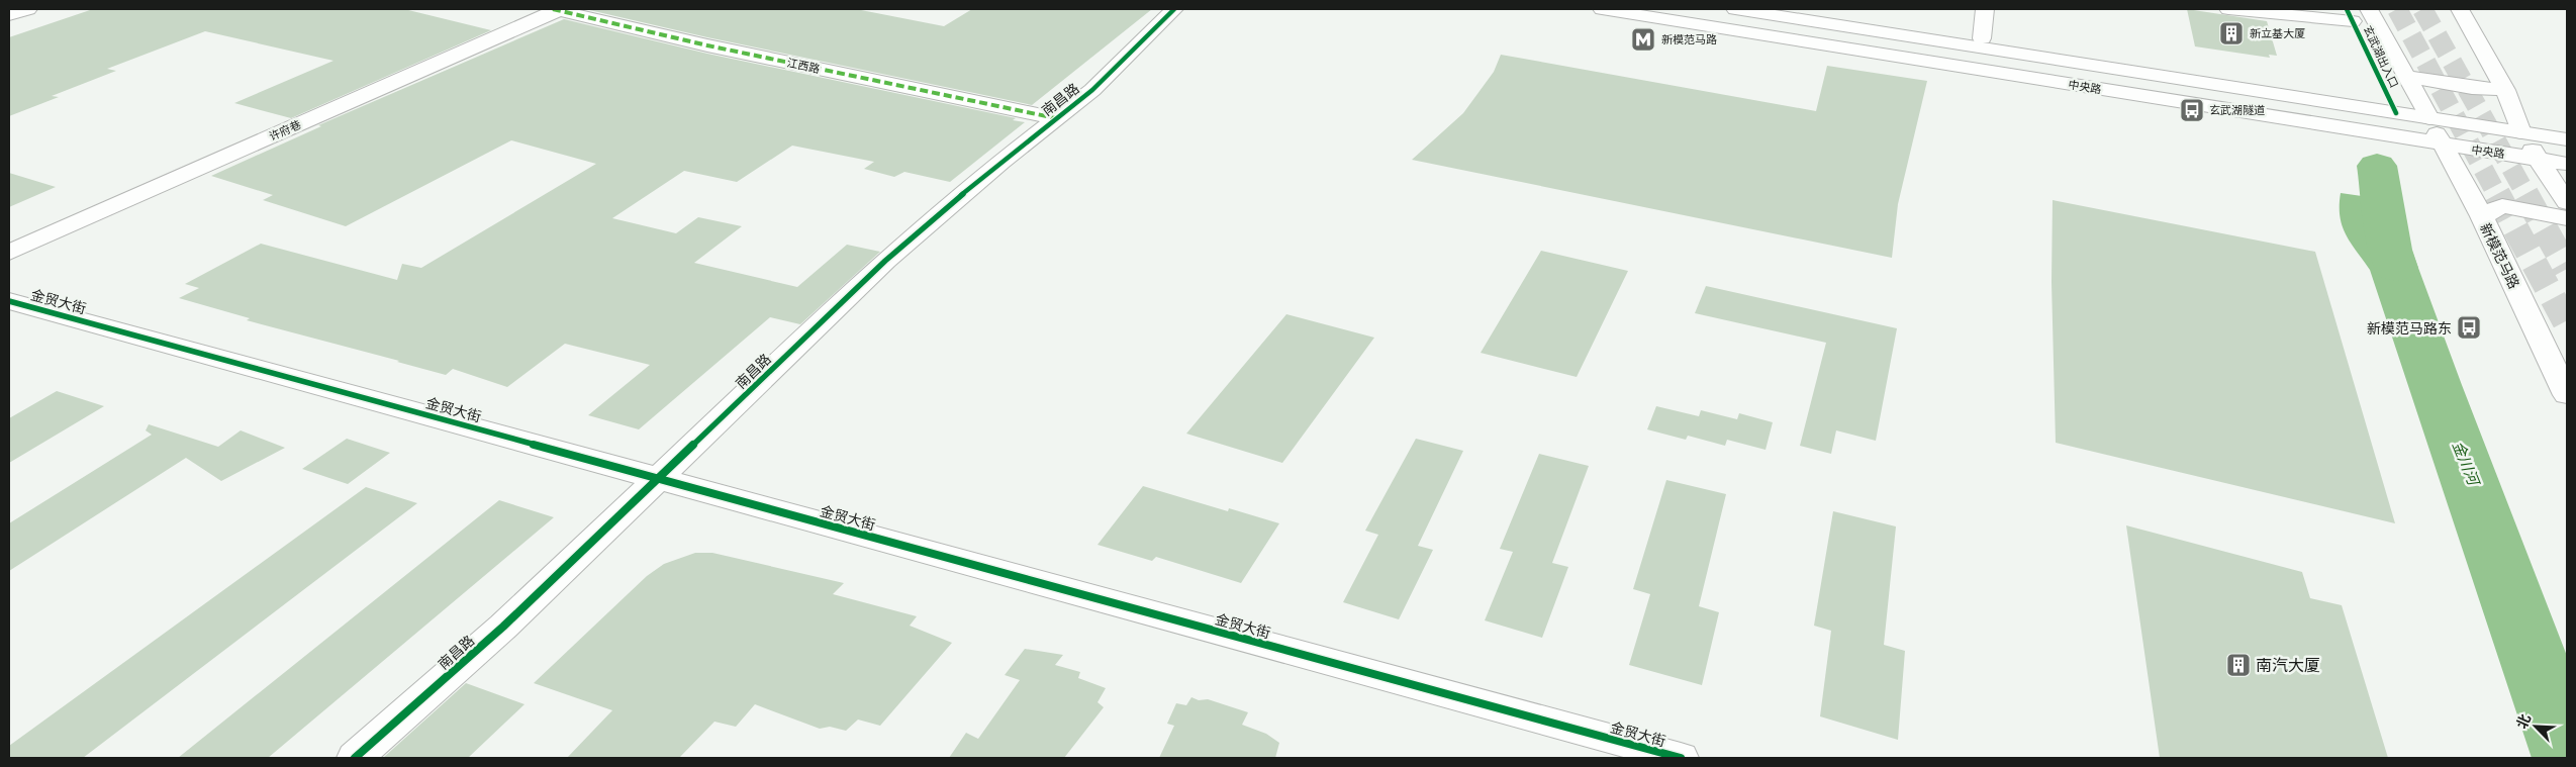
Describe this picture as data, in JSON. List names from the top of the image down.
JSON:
{
  "streets": {
    "main road": [
      "江西路",
      "中央路",
      "南昌路",
      "许府巷",
      "新模范马路",
      "金贸大街"
    ],
    "cycle path": ["玄武湖出入口"]
  },
  "crossings": [
    ["江西路", "南昌路"],
    ["江西路", "许府巷"],
    ["中央路", "新模范马路"],
    ["南昌路", "金贸大街"]
  ],
  "water": ["金川河"],
  "places": {
    "building": ["新立基大厦", "南汽大厦"],
    "metro station": ["新模范马路"],
    "bus stop": ["玄武湖隧道", "新模范马路东"]
  },
  "north": "top left"
}
